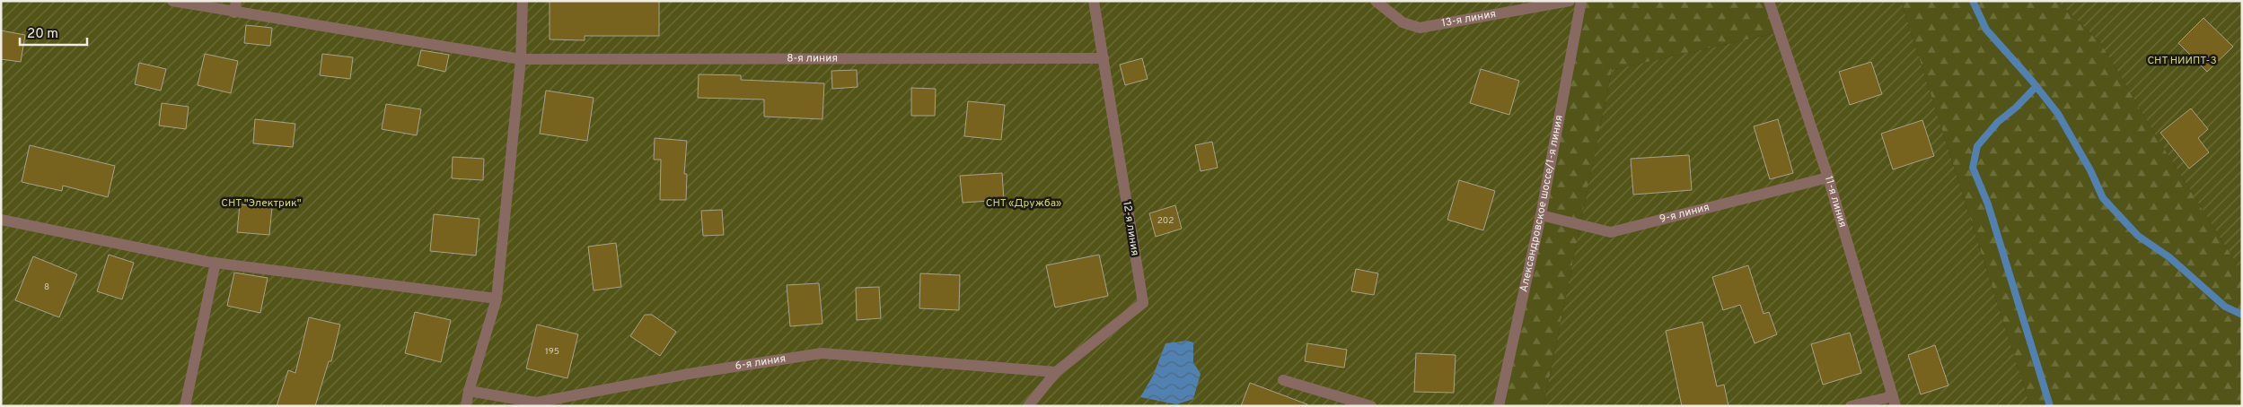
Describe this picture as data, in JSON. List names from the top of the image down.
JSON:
{
  "streets": {
    "street": [
      "13-я линия",
      "8-я линия",
      "11-я линия",
      "Александровское шоссе/1-я линия",
      "9-я линия",
      "12-я линия",
      "6-я линия"
    ]
  },
  "crossings": [
    ["8-я линия", "12-я линия"],
    ["11-я линия", "9-я линия"],
    ["Александровское шоссе/1-я линия", "9-я линия"],
    ["12-я линия", "6-я линия"]
  ],
  "parks": ["СНТ НИИПТ-3", "СНТ \"Электрик\"", "СНТ «Дружба»"],
  "house_numbers": ["202", "8", "195"],
  "scale_bar": "20 m"
}
